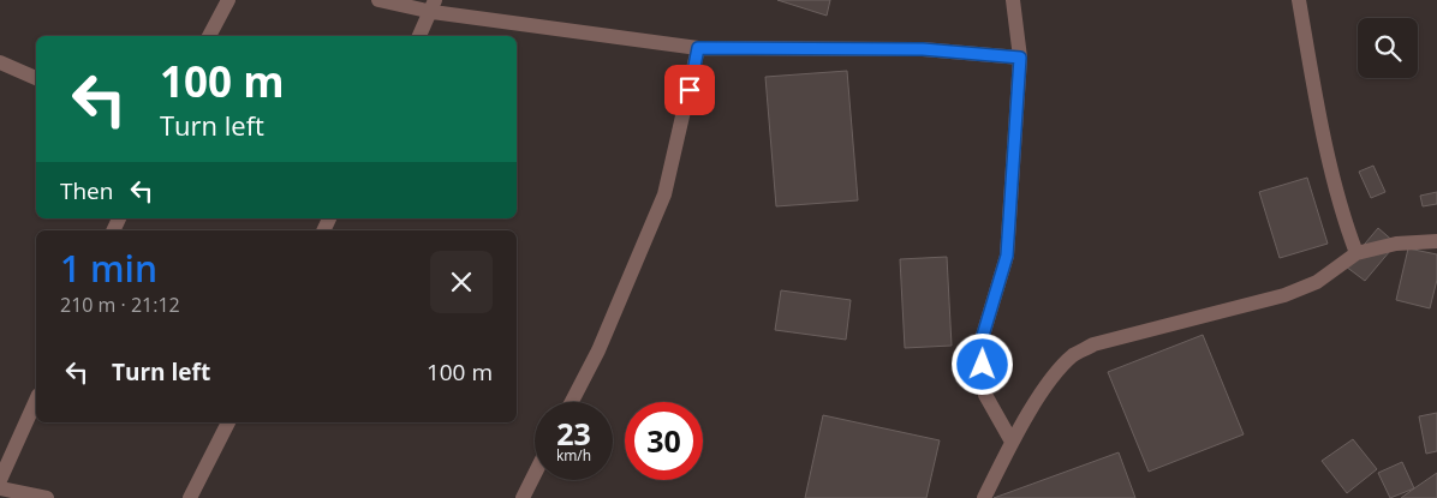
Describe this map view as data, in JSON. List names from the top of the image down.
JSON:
{
  "page": {
    "turn": ["100 m", "Turn left"],
    "then": "Then",
    "heading": ["1 min", "210 m · 21:12"],
    "list": [
      {
        "name": "Turn left",
        "value": "100 m"
      }
    ],
    "speed": "23 km/h",
    "limit": "30"
  }
}
